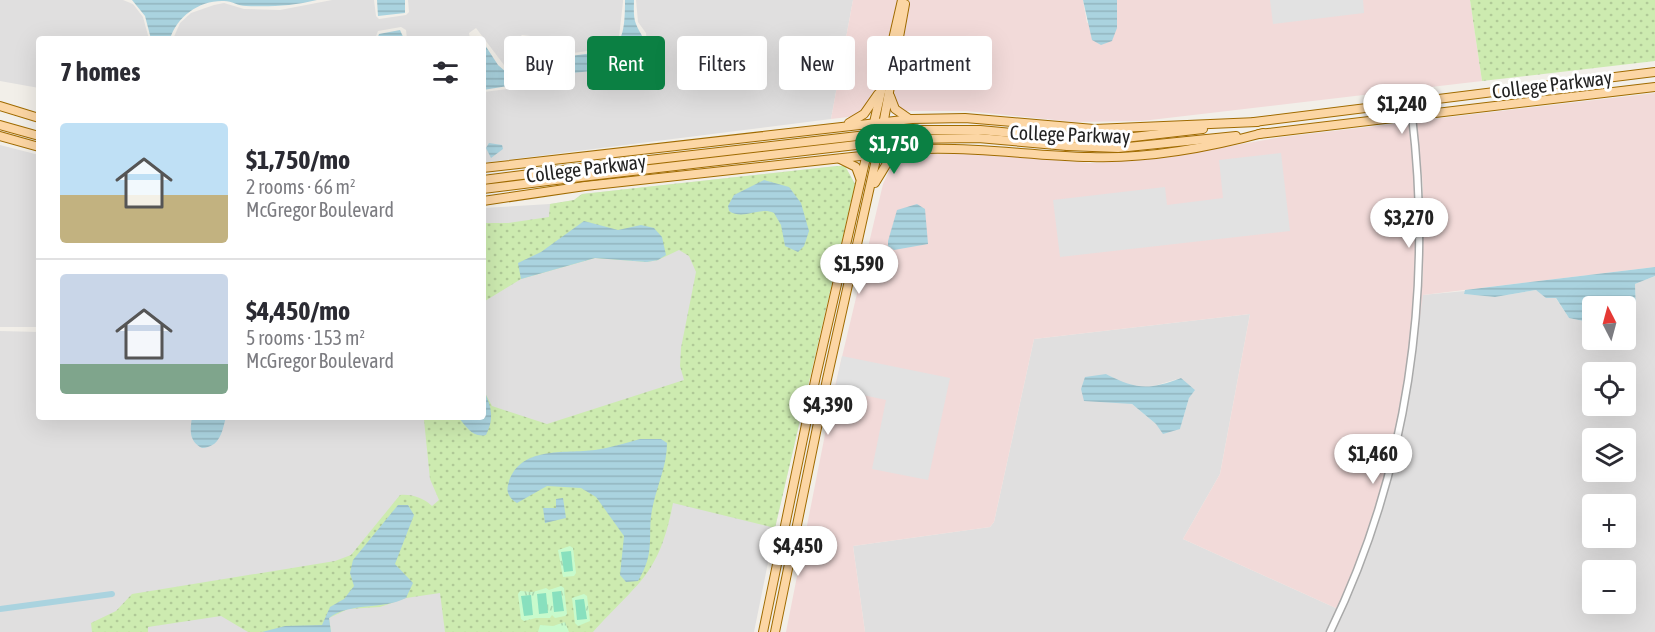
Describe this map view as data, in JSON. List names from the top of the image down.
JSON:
{
  "streets": {
    "main road": ["College Parkway"]
  },
  "north": "top",
  "page": {
    "chip": [
      "Buy",
      "Rent",
      "Filters",
      "New",
      "Apartment"
    ],
    "heading": "7 homes",
    "price": [
      "$1,240",
      "$1,750",
      "$3,270",
      "$1,590",
      "$4,390",
      "$1,460",
      "$4,450"
    ],
    "list": [
      {
        "name": "$1,750/mo",
        "note": "2 rooms · 66 m² · McGregor Boulevard"
      },
      {
        "name": "$4,450/mo",
        "note": "5 rooms · 153 m² · McGregor Boulevard"
      }
    ],
    "map_buttons": ["+", "−"]
  }
}
